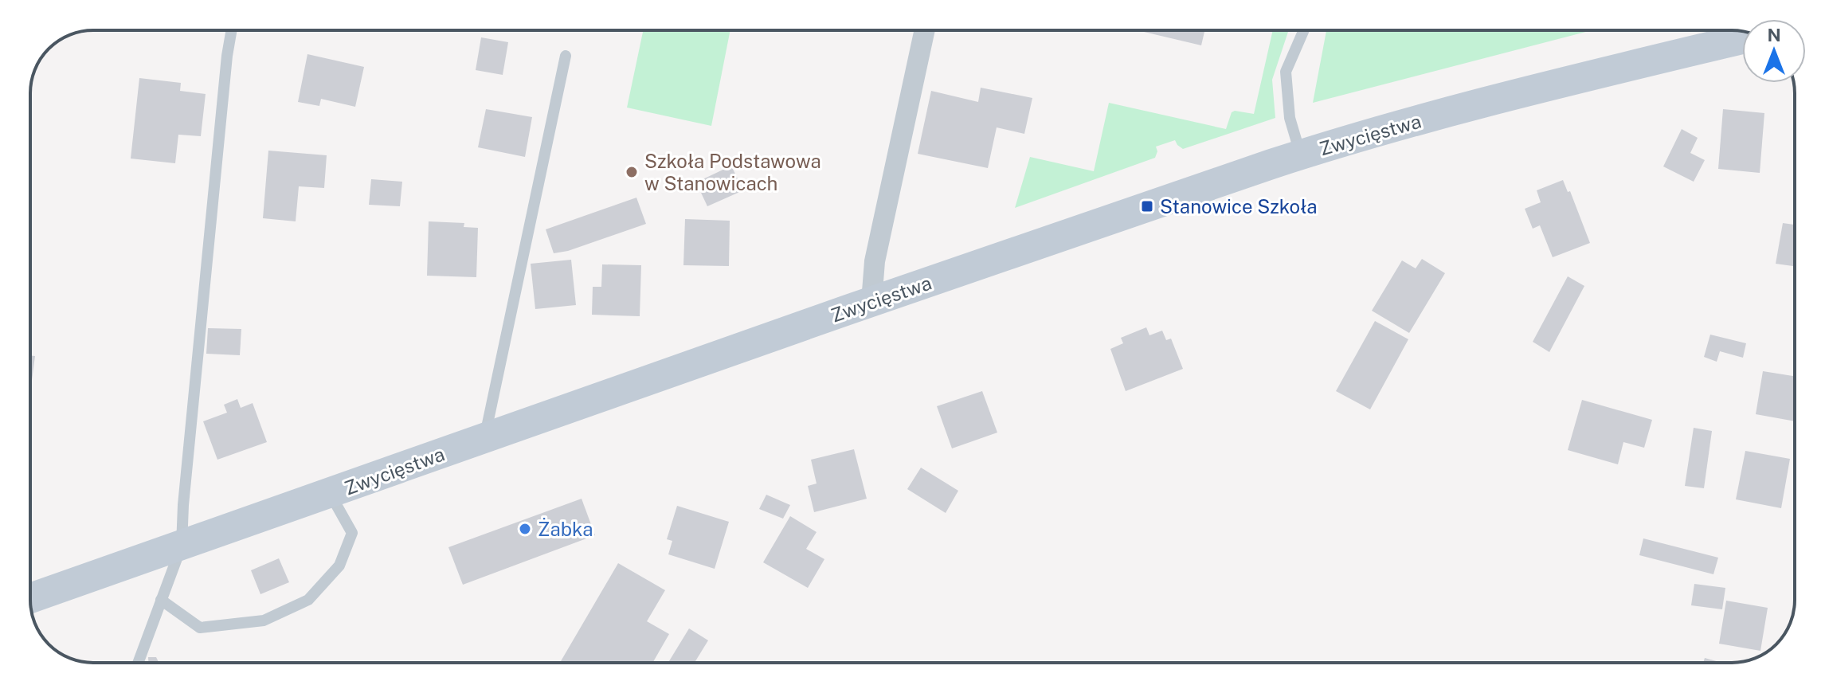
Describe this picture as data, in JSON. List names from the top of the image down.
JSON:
{
  "streets": {
    "main road": ["Zwycięstwa"]
  },
  "places": {
    "other": ["Szkoła Podstawowa w Stanowicach", "Żabka"],
    "transit": ["Stanowice Szkoła"]
  },
  "north": "top"
}
